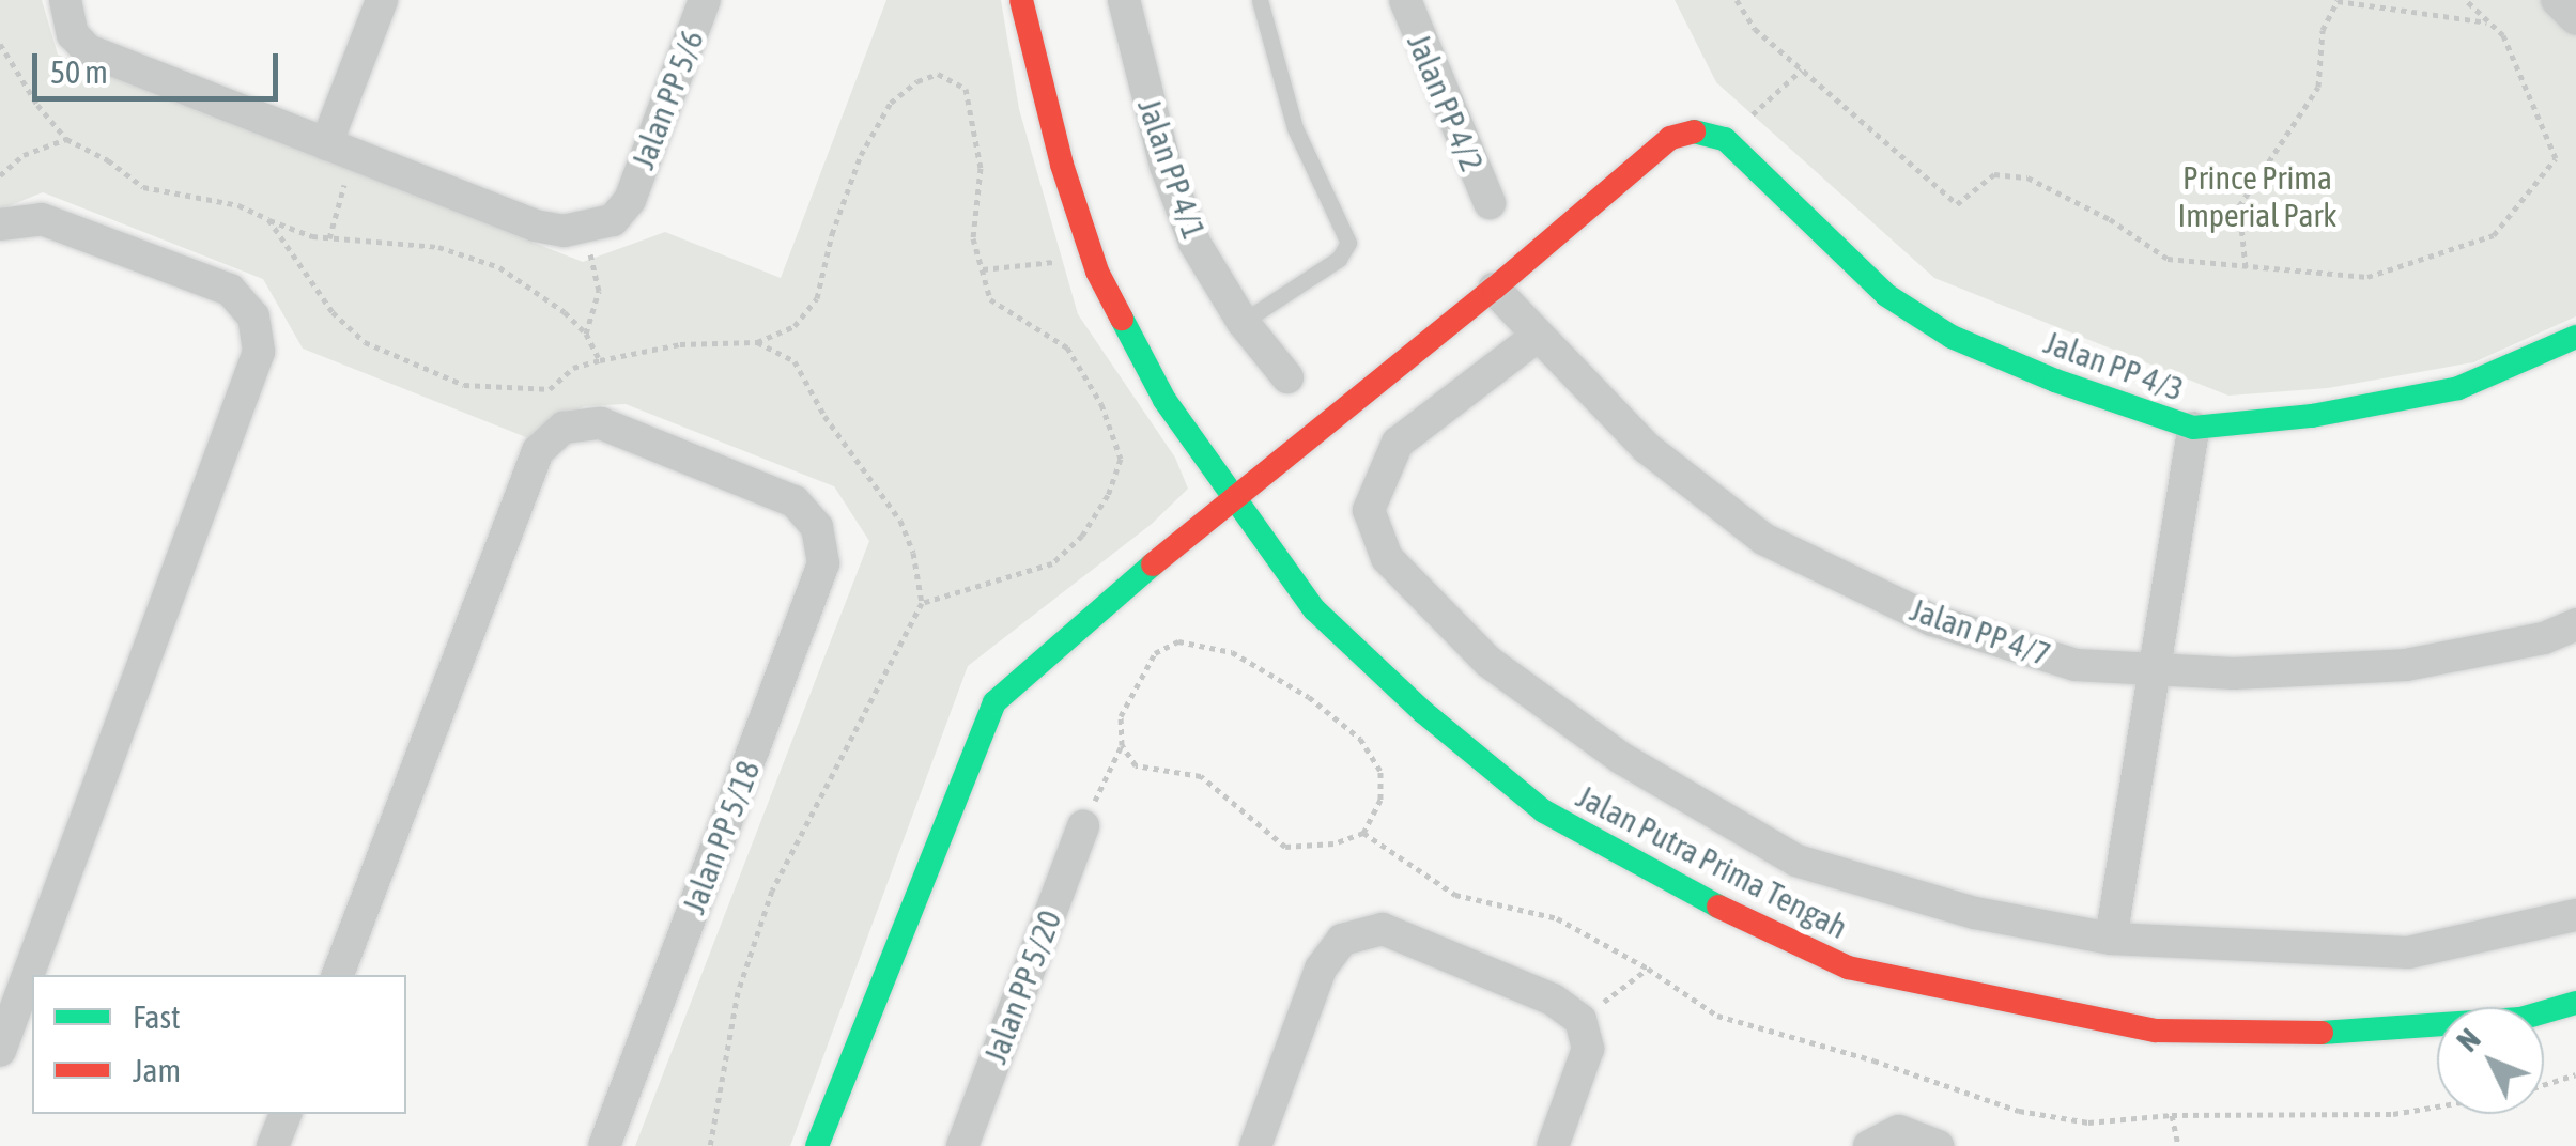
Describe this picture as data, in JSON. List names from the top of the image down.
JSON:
{
  "streets": {
    "street": [
      "Jalan PP 5/6",
      "Jalan PP 4/2",
      "Jalan PP 4/1",
      "Jalan PP 4/3",
      "Jalan PP 4/7",
      "Jalan PP 5/18",
      "Jalan Putra Prima Tengah",
      "Jalan PP 5/20"
    ]
  },
  "crossings": [
    ["Jalan PP 4/3", "Jalan PP 4/7"]
  ],
  "parks": ["Prince Prima Imperial Park"],
  "legend": ["Fast", "Jam"],
  "scale_bar": "50 m",
  "north": "top left"
}
